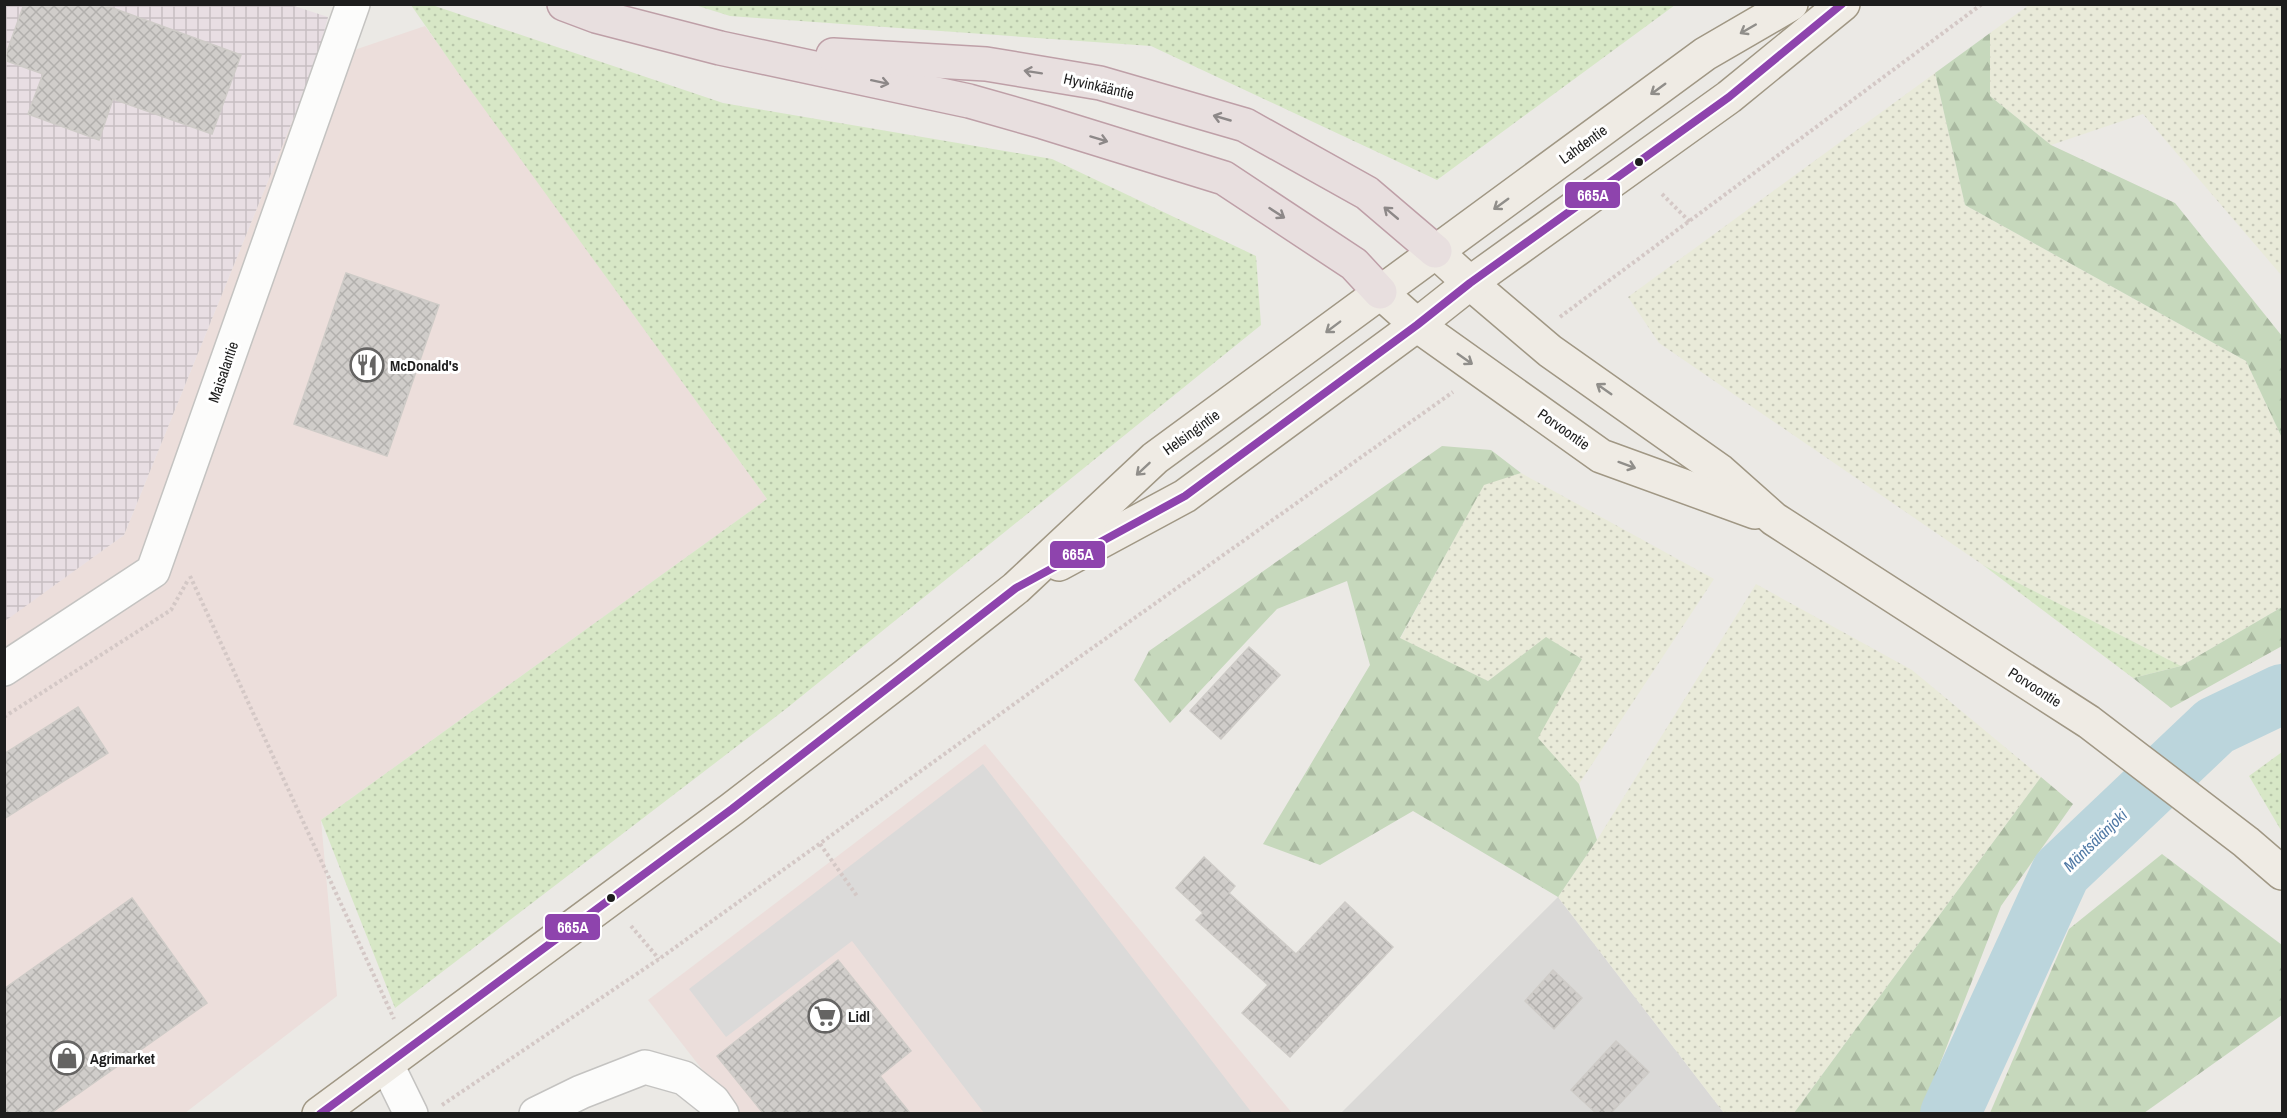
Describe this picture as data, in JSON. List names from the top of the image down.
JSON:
{
  "streets": {
    "highway": ["Hyvinkääntie"],
    "main road": ["Lahdentie", "Porvoontie", "Helsingintie"],
    "street": ["Maisalantie"]
  },
  "crossings": [
    ["Hyvinkääntie", "Lahdentie"],
    ["Hyvinkääntie", "Porvoontie"],
    ["Hyvinkääntie", "Helsingintie"],
    ["Lahdentie", "Porvoontie"],
    ["Lahdentie", "Helsingintie"],
    ["Porvoontie", "Helsingintie"]
  ],
  "water": ["Mäntsälänjoki"],
  "places": {
    "restaurant": ["McDonald's"],
    "supermarket": ["Lidl"],
    "shop": ["Agrimarket"]
  },
  "lines": ["transit line 665A"]
}
